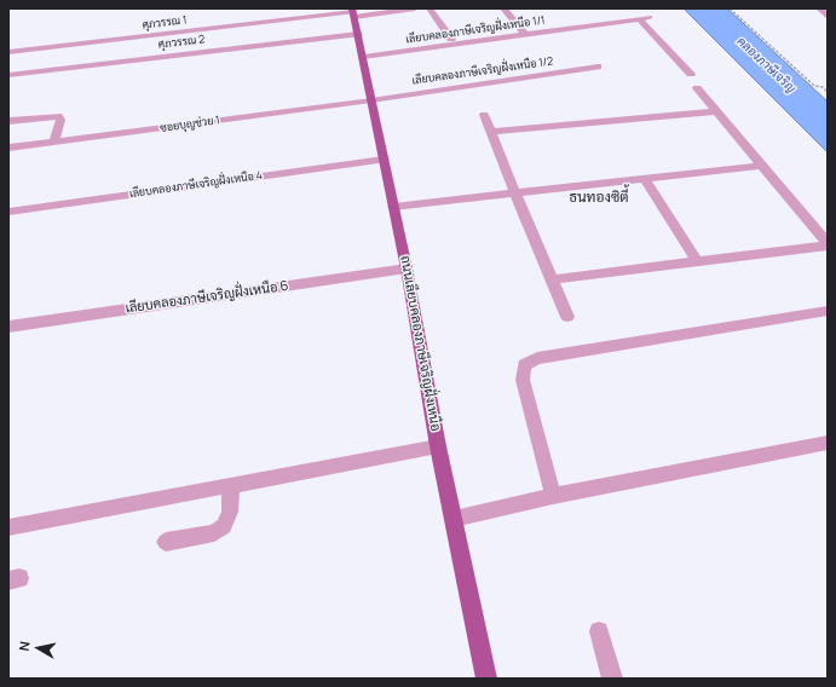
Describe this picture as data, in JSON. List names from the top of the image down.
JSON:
{
  "streets": {
    "main road": ["ถนนเลียบคลองภาษีเจริญฝั่งเหนือ"],
    "street": [
      "ศุภวรรณ 1",
      "เลียบคลองภาษีเจริญฝั่งเหนือ 1/1",
      "ศุภวรรณ 2",
      "เลียบคลองภาษีเจริญฝั่งเหนือ 1/2",
      "ซอยบุญช่วย 1",
      "เลียบคลองภาษีเจริญฝั่งเหนือ 4",
      "เลียบคลองภาษีเจริญฝั่งเหนือ 6"
    ]
  },
  "crossings": [
    ["ศุภวรรณ 1", "ถนนเลียบคลองภาษีเจริญฝั่งเหนือ"],
    ["เลียบคลองภาษีเจริญฝั่งเหนือ 1/1", "ถนนเลียบคลองภาษีเจริญฝั่งเหนือ"],
    ["ศุภวรรณ 2", "ถนนเลียบคลองภาษีเจริญฝั่งเหนือ"],
    ["เลียบคลองภาษีเจริญฝั่งเหนือ 1/2", "ซอยบุญช่วย 1"],
    ["เลียบคลองภาษีเจริญฝั่งเหนือ 1/2", "ถนนเลียบคลองภาษีเจริญฝั่งเหนือ"],
    ["ซอยบุญช่วย 1", "ถนนเลียบคลองภาษีเจริญฝั่งเหนือ"],
    ["เลียบคลองภาษีเจริญฝั่งเหนือ 4", "ถนนเลียบคลองภาษีเจริญฝั่งเหนือ"],
    ["เลียบคลองภาษีเจริญฝั่งเหนือ 6", "ถนนเลียบคลองภาษีเจริญฝั่งเหนือ"]
  ],
  "districts": ["ธนทองซิตี้"],
  "water": ["คลองภาษีเจริญ"],
  "north": "left"
}
